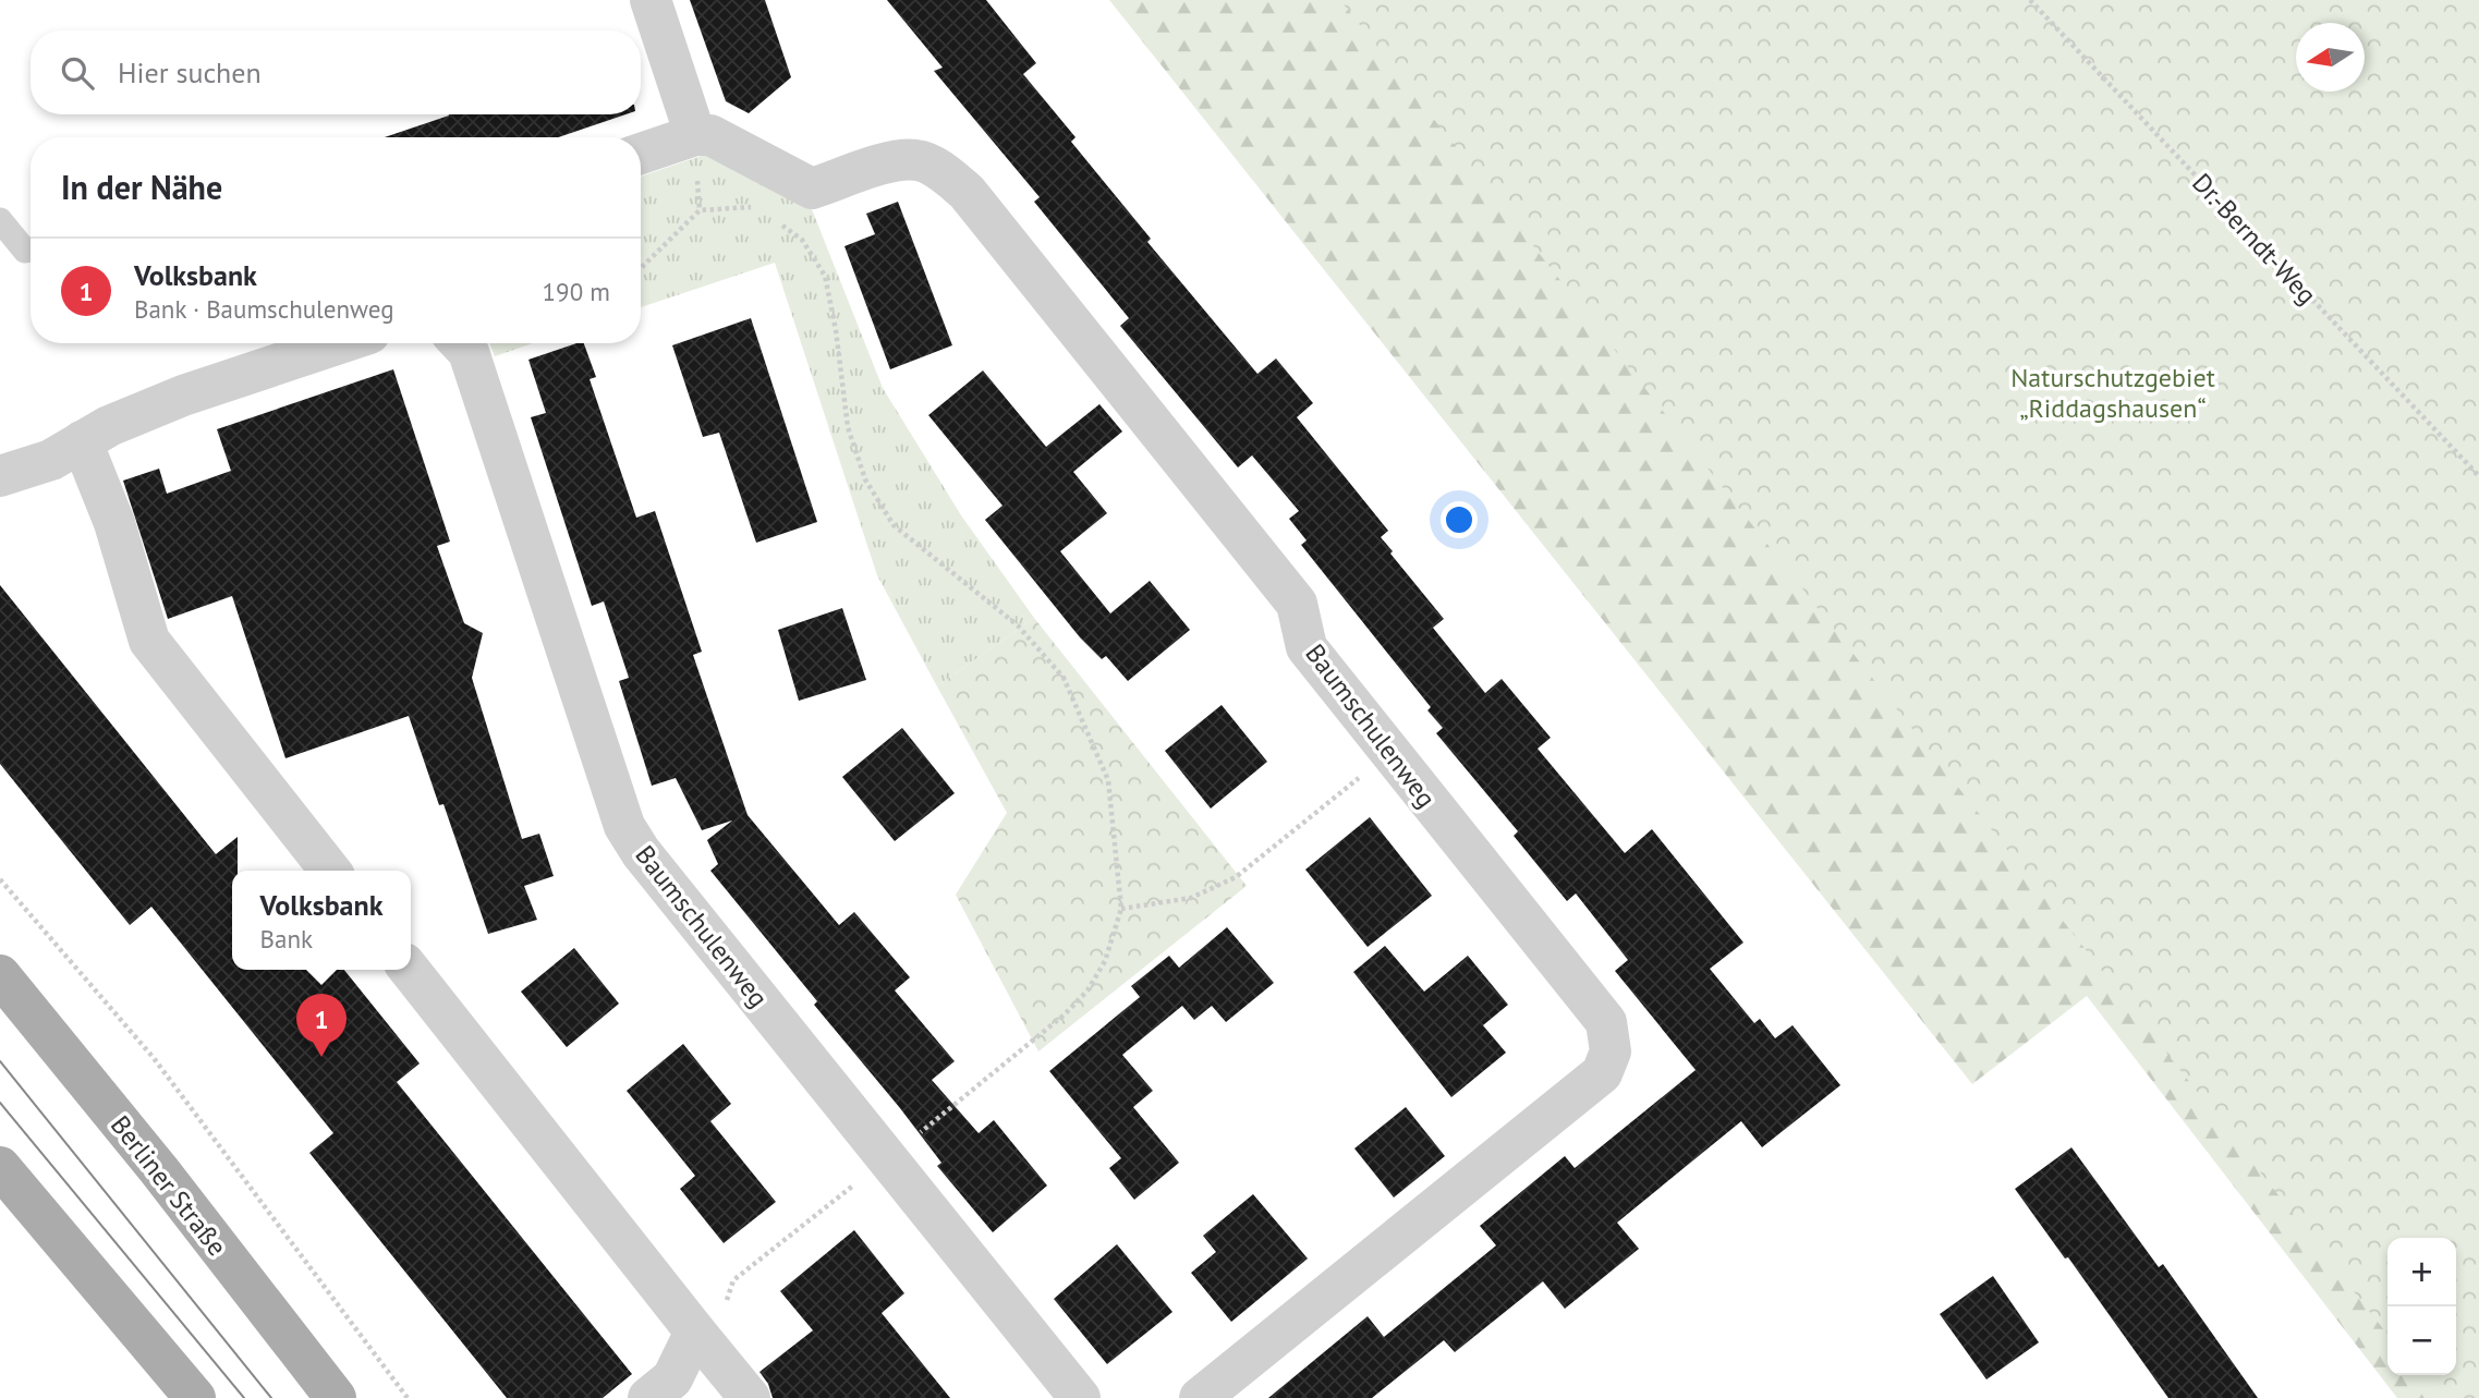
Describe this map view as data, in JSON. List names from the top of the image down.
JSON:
{
  "streets": {
    "main road": ["Berliner Straße"],
    "street": ["Baumschulenweg"],
    "path": ["Dr.-Berndt-Weg"]
  },
  "parks": ["Naturschutzgebiet „Riddagshausen“"],
  "north": "left",
  "page": {
    "search": "Hier suchen",
    "heading": "In der Nähe",
    "list": [
      {
        "mark": "1",
        "name": "Volksbank",
        "note": "Bank · Baumschulenweg",
        "value": "190 m"
      }
    ],
    "popup": ["Volksbank", "Bank"],
    "pins": "1",
    "map_buttons": ["+", "−"]
  }
}
